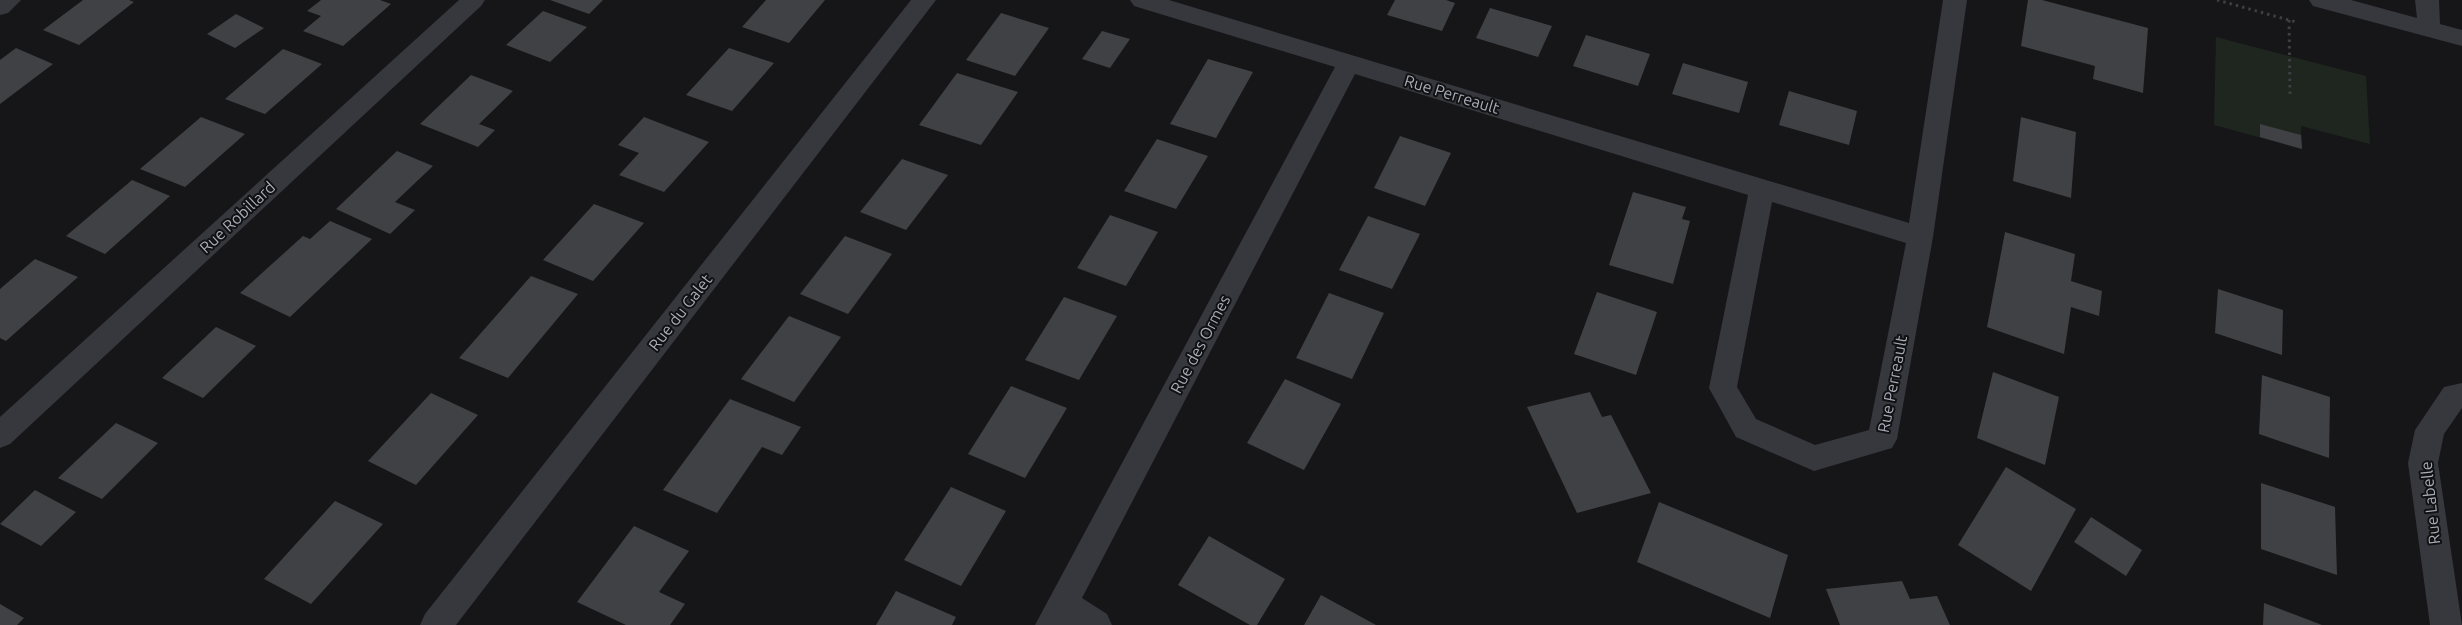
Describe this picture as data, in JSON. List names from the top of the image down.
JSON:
{
  "streets": {
    "street": [
      "Rue Perreault",
      "Rue Robillard",
      "Rue du Galet",
      "Rue des Ormes",
      "Rue Labelle"
    ]
  },
  "crossings": [
    ["Rue Perreault", "Rue des Ormes"]
  ]
}
